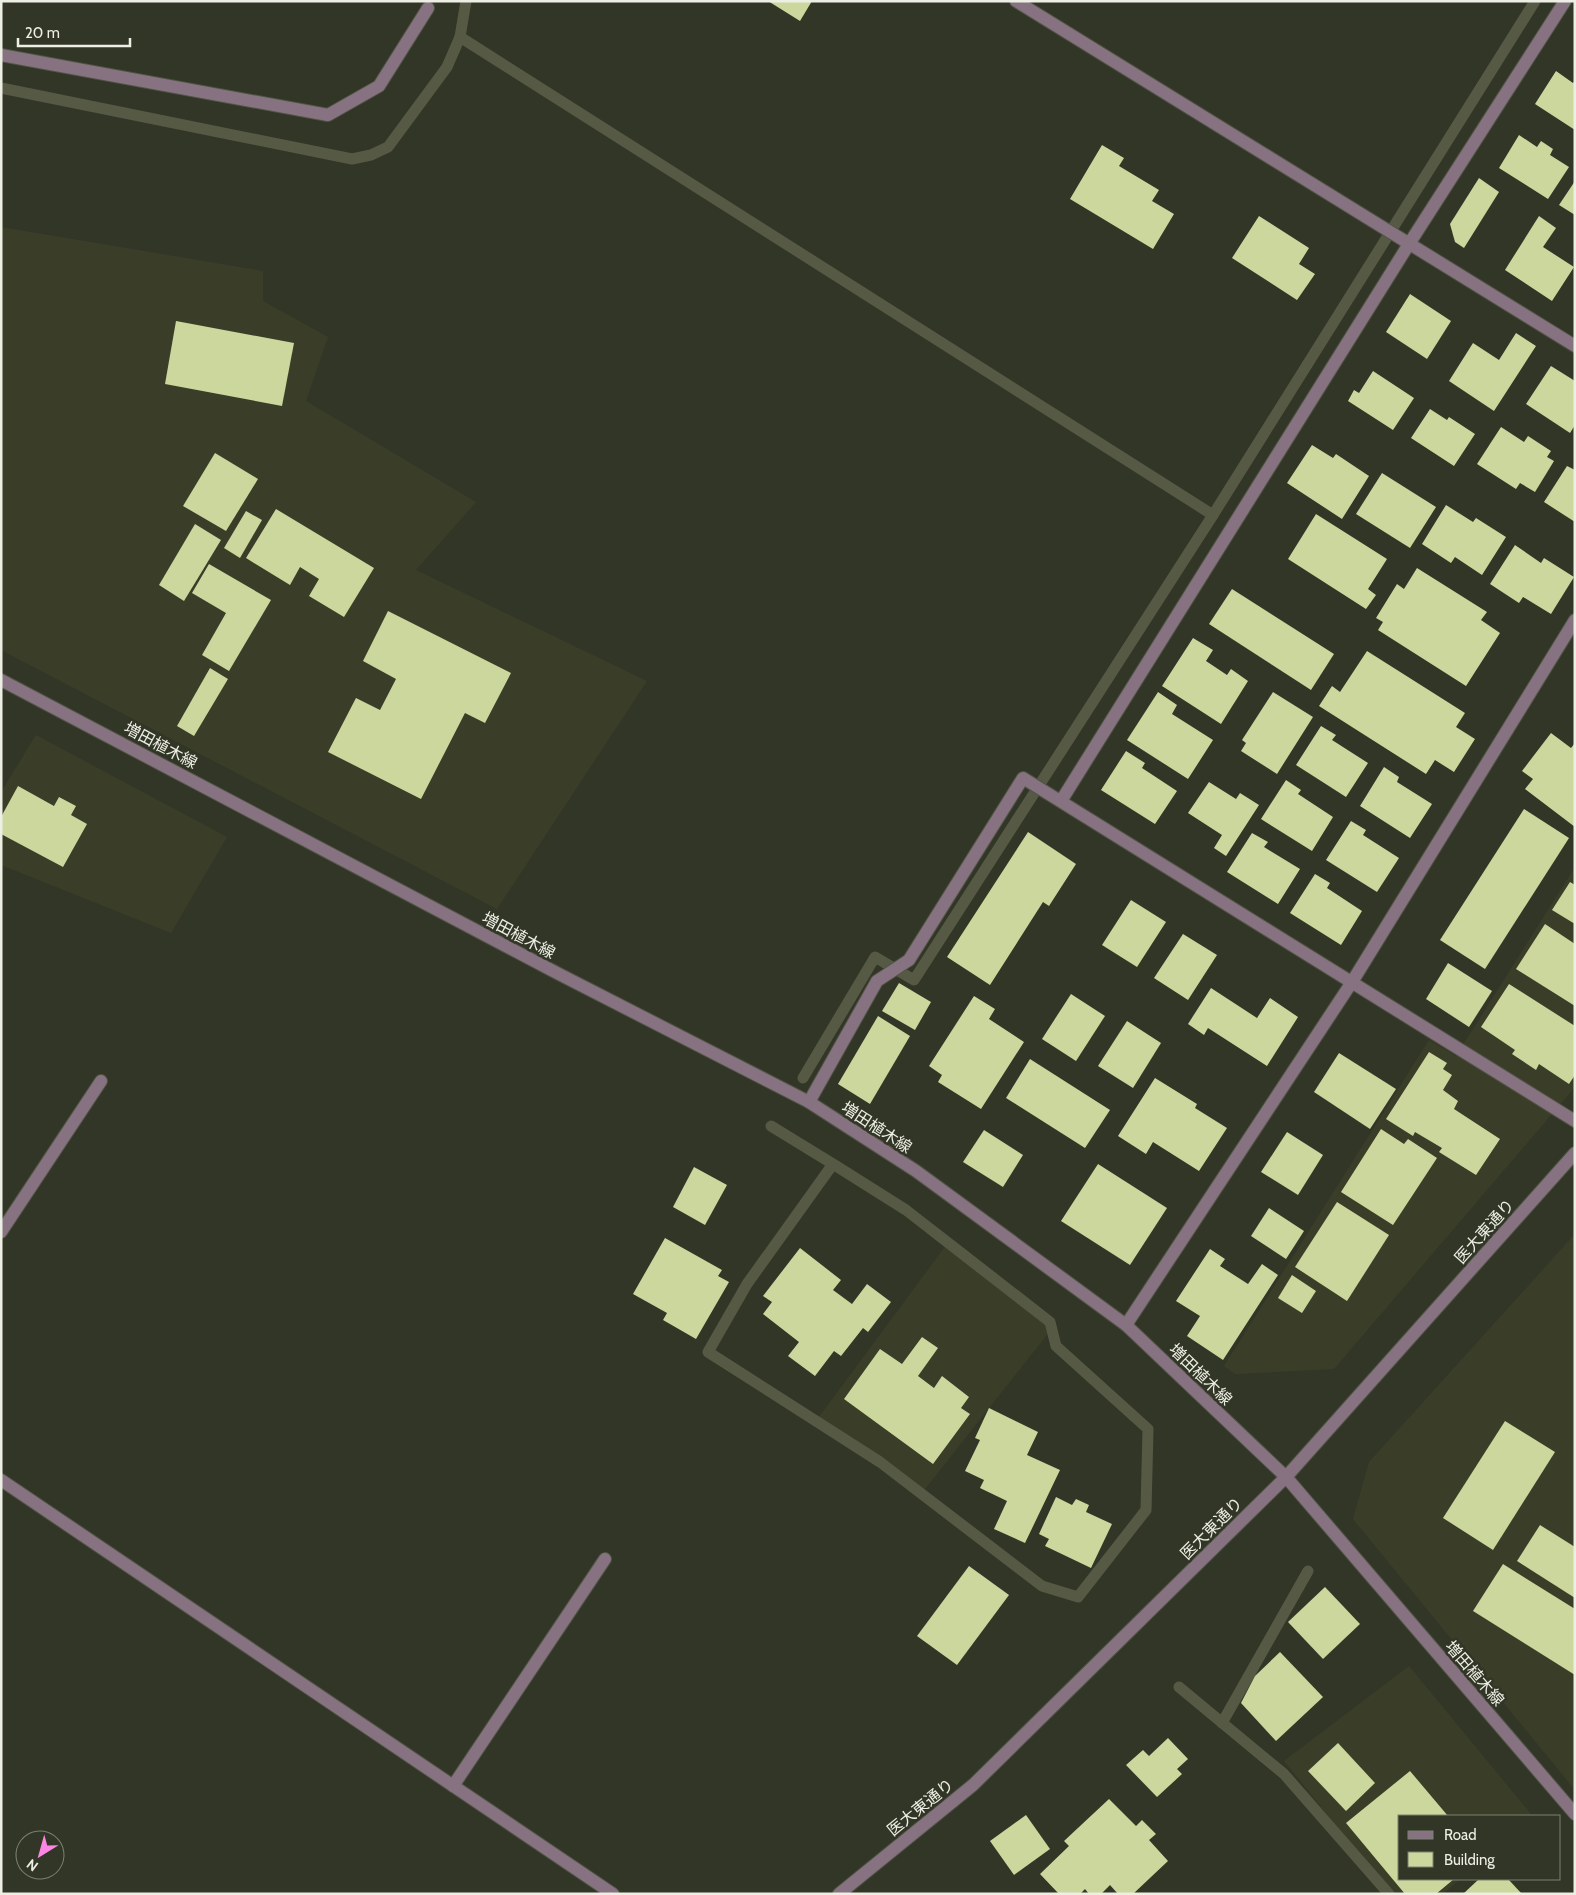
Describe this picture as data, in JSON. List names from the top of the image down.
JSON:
{
  "streets": {
    "street": ["増田植木線", "医大東通り"]
  },
  "crossings": [
    ["増田植木線", "医大東通り"]
  ],
  "legend": ["Road", "Building"],
  "scale_bar": "20 m",
  "north": "bottom left"
}
